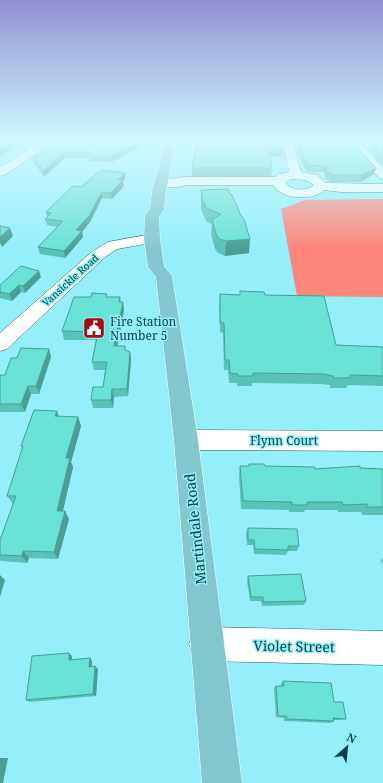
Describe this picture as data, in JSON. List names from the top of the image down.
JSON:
{
  "streets": {
    "main road": ["Martindale Road"],
    "street": ["Vansickle Road", "Flynn Court", "Violet Street"]
  },
  "crossings": [
    ["Vansickle Road", "Martindale Road"],
    ["Flynn Court", "Martindale Road"],
    ["Martindale Road", "Violet Street"]
  ],
  "places": {
    "public building": ["Fire Station Number 5"]
  },
  "north": "top right"
}
